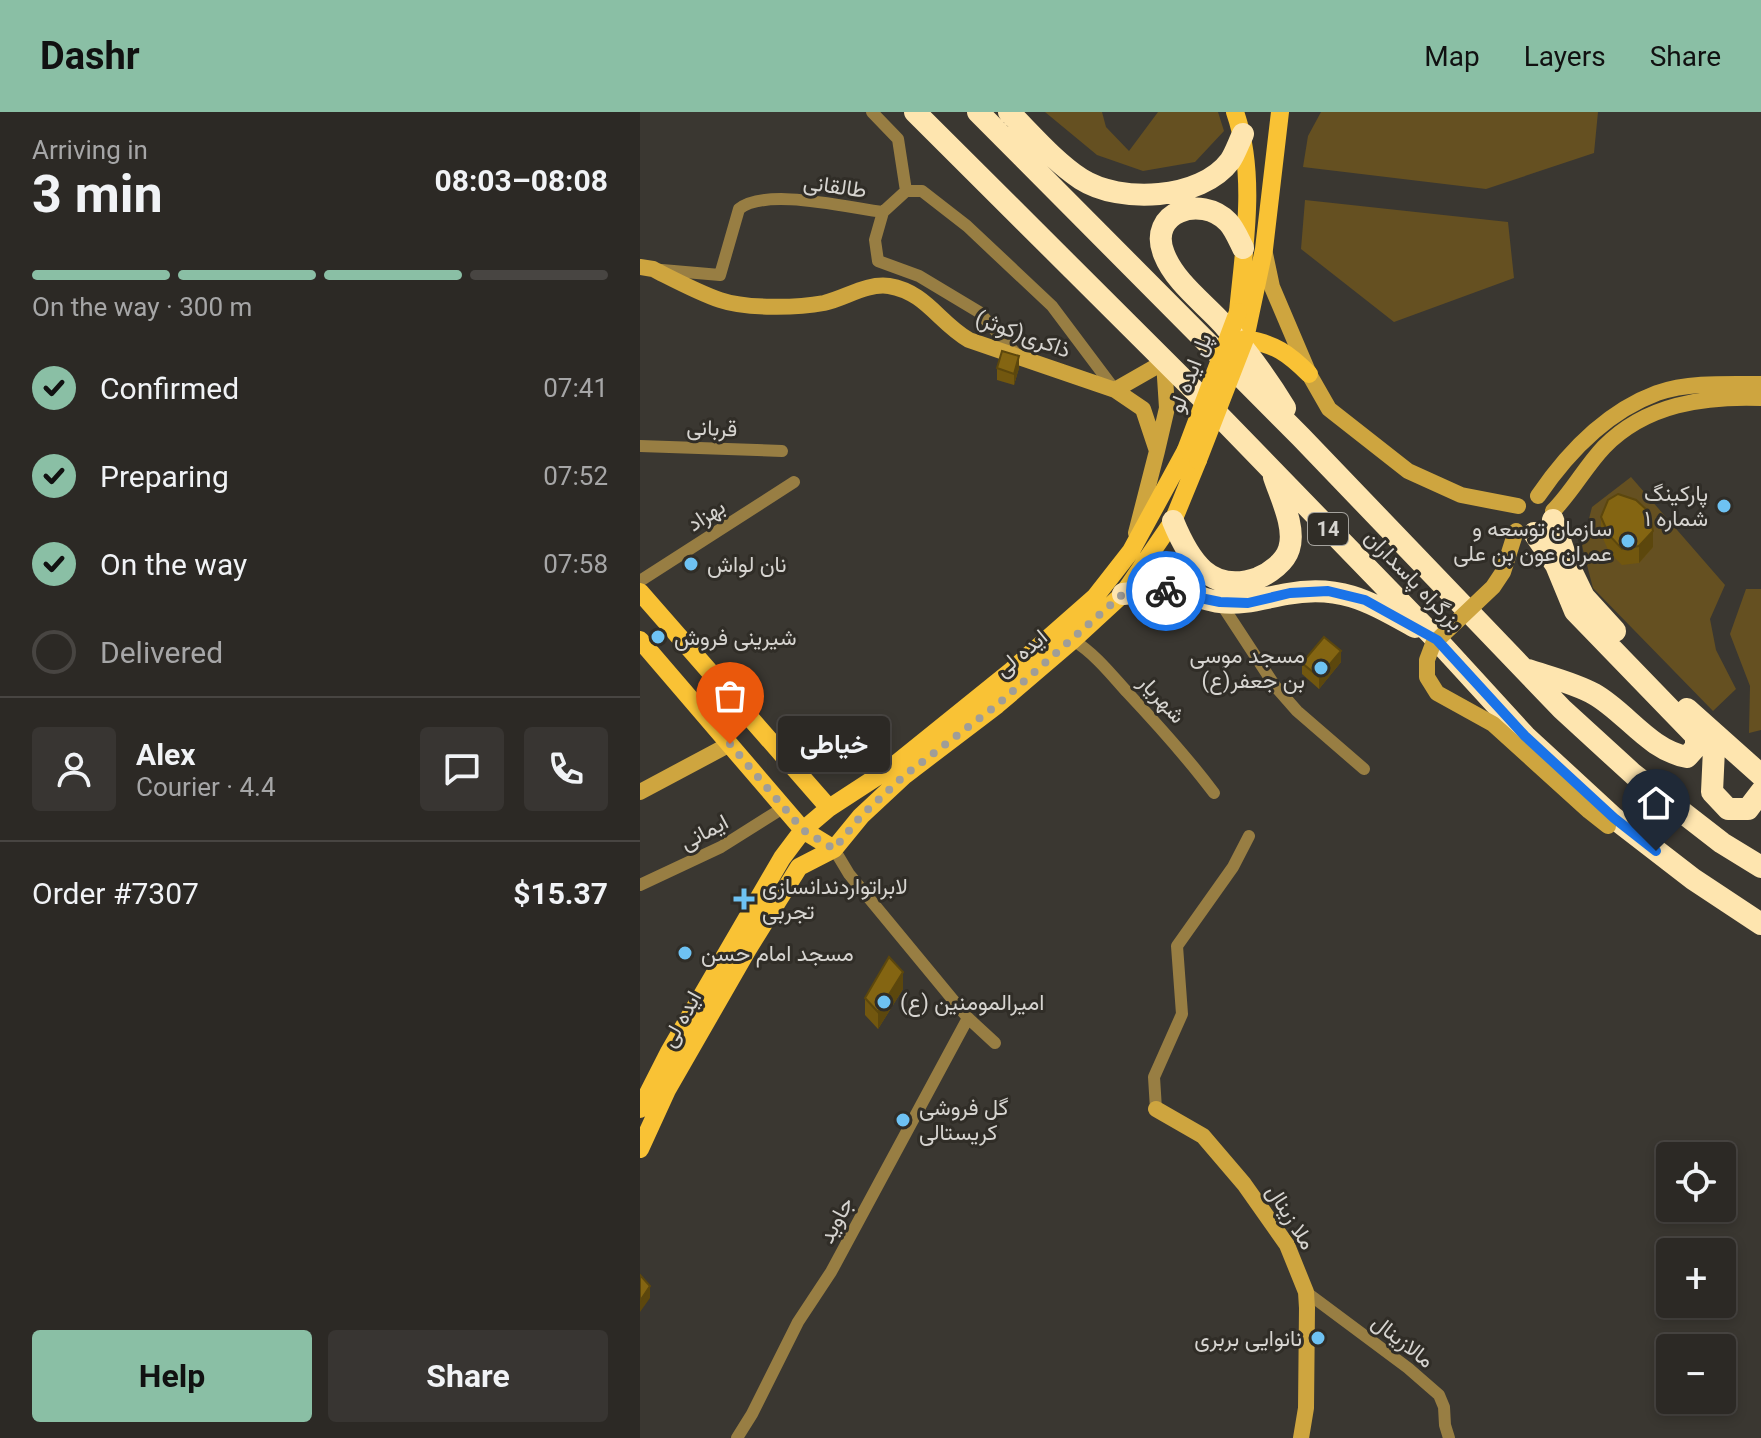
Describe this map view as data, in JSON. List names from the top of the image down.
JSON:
{
  "streets": {
    "highway": ["14", "بزرگراه پاسداران"],
    "main road": ["پل ایده لو", "ایده لی", "ایده لى"],
    "street": [
      "طالقانی",
      "ذاکری(کوثر)",
      "قربانی",
      "بهزاد",
      "شهریار",
      "ایمانی",
      "ملا زینال",
      "جاوید",
      "مالازینال"
    ]
  },
  "crossings": [
    ["طالقانی", "ذاکری(کوثر)"],
    ["پل ایده لو", "ایده لی"],
    ["ایده لی", "شهریار"],
    ["ایده لی", "ایده لى"],
    ["ملا زینال", "مالازینال"]
  ],
  "places": {
    "other": [
      "پارکینگ شماره ۱",
      "سازمان توسعه و عمران عون بن علی",
      "نان لواش",
      "شیرینی فروش",
      "مسجد موسی بن جعفر(ع)",
      "خیاطی",
      "مسجد امام حسن",
      "امیرالمومنین (ع)",
      "گل فروشی کریستالی",
      "نانوایی بربری"
    ],
    "health": ["لابراتواردندانسازی تجربی"]
  },
  "page": {
    "header": "Dashr",
    "nav": ["Map", "Layers", "Share"],
    "heading": ["3 min", "Arriving in", "08:03–08:08"],
    "panel": [
      "Alex",
      "Courier · 4.4",
      "Order #7307",
      "$15.37"
    ],
    "bar": "On the way · 300 m",
    "list": [
      ["Confirmed", "07:41"],
      ["Preparing", "07:52"],
      ["On the way", "07:58"],
      "Delivered"
    ],
    "bubble": "خیاطی",
    "map_buttons": ["+", "−"],
    "buttons": ["Help", "Share"]
  }
}
